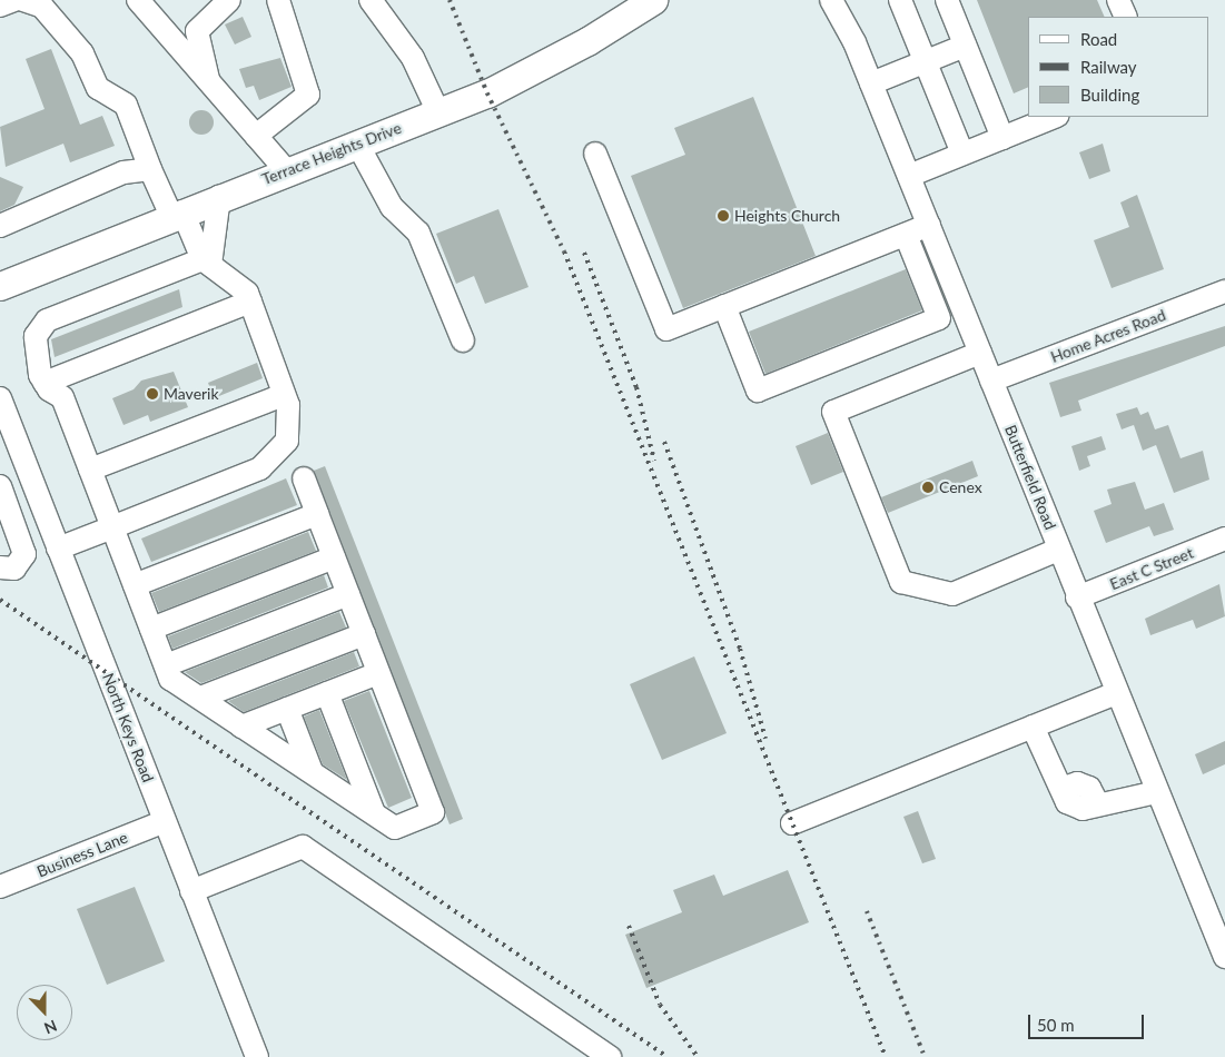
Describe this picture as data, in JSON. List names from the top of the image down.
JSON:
{
  "streets": {
    "main road": ["Terrace Heights Drive"],
    "street": [
      "Home Acres Road",
      "Butterfield Road",
      "East C Street",
      "North Keys Road",
      "Business Lane"
    ]
  },
  "crossings": [
    ["Home Acres Road", "Butterfield Road"],
    ["Butterfield Road", "East C Street"],
    ["North Keys Road", "Business Lane"]
  ],
  "places": ["Heights Church", "Maverik", "Cenex"],
  "legend": ["Road", "Railway", "Building"],
  "scale_bar": "50 m",
  "north": "bottom"
}
